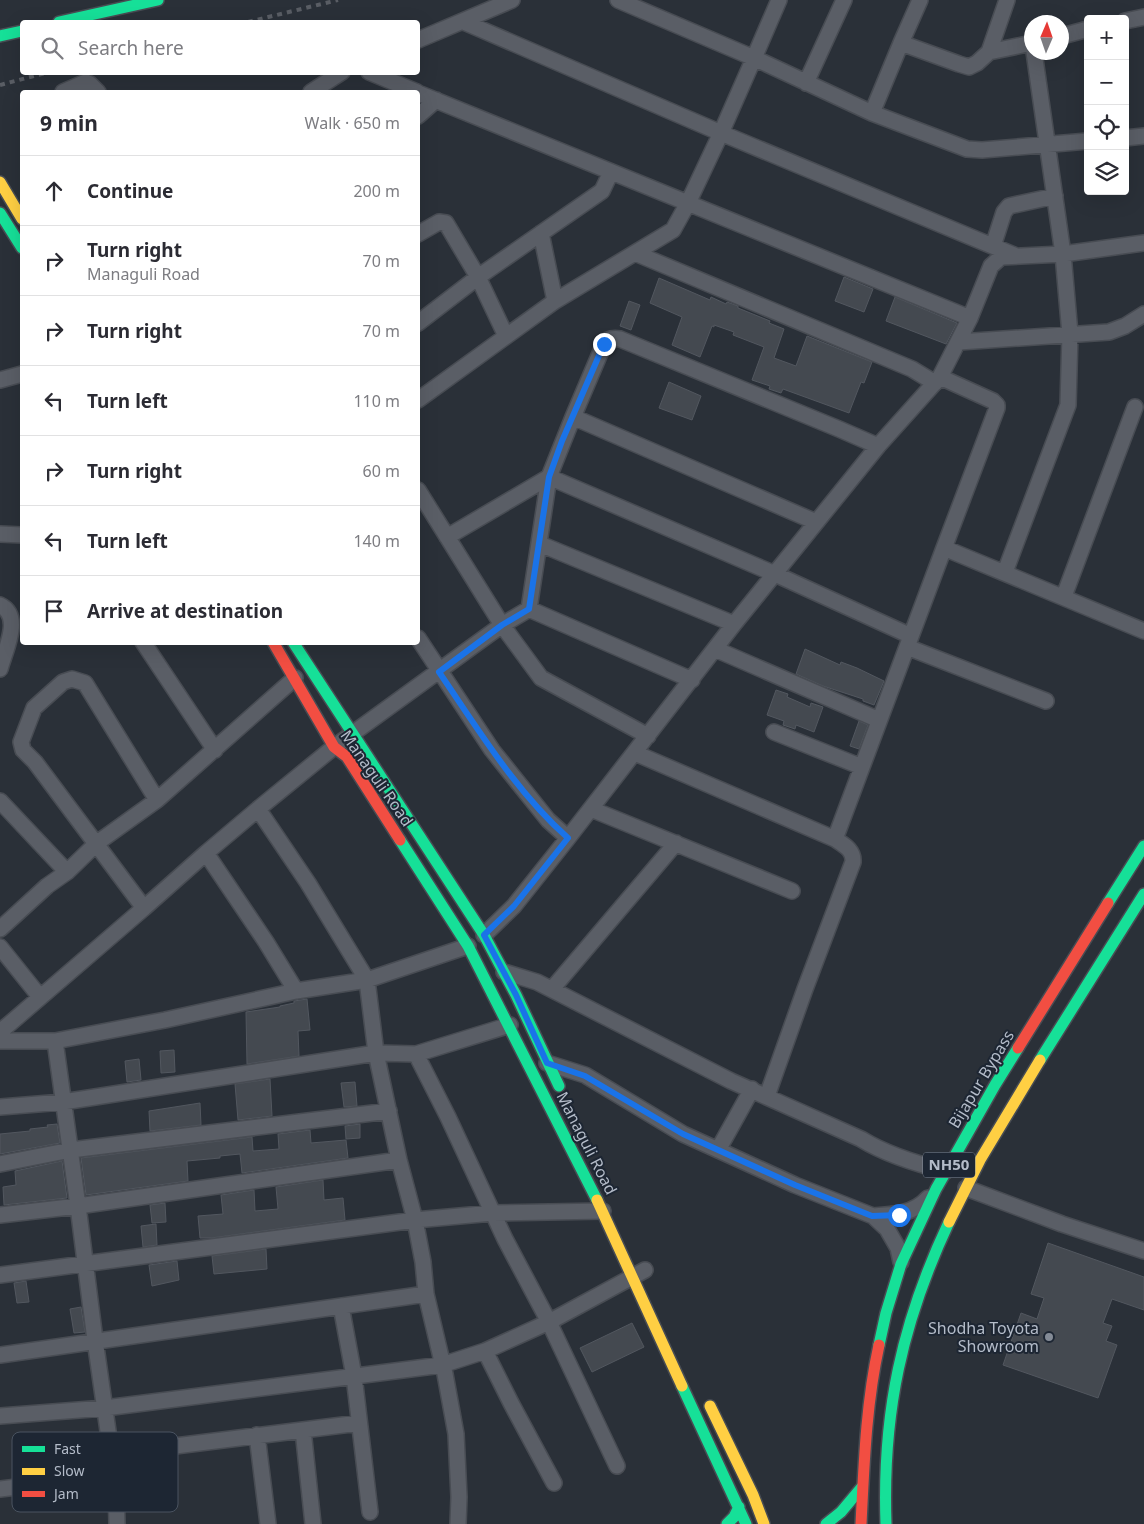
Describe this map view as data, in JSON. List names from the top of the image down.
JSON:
{
  "streets": {
    "main road": ["Managuli Road", "Bijapur Bypass", "NH50"]
  },
  "places": ["Shodha Toyota Showroom"],
  "legend": ["Fast", "Slow", "Jam"],
  "north": "top",
  "page": {
    "map_buttons": ["+", "−"],
    "search": "Search here",
    "heading": ["9 min", "Walk · 650 m"],
    "list": [
      ["Continue", "200 m"],
      ["Turn right", "Managuli Road", "70 m"],
      ["Turn right", "70 m"],
      ["Turn left", "110 m"],
      ["Turn right", "60 m"],
      ["Turn left", "140 m"],
      "Arrive at destination"
    ]
  }
}
